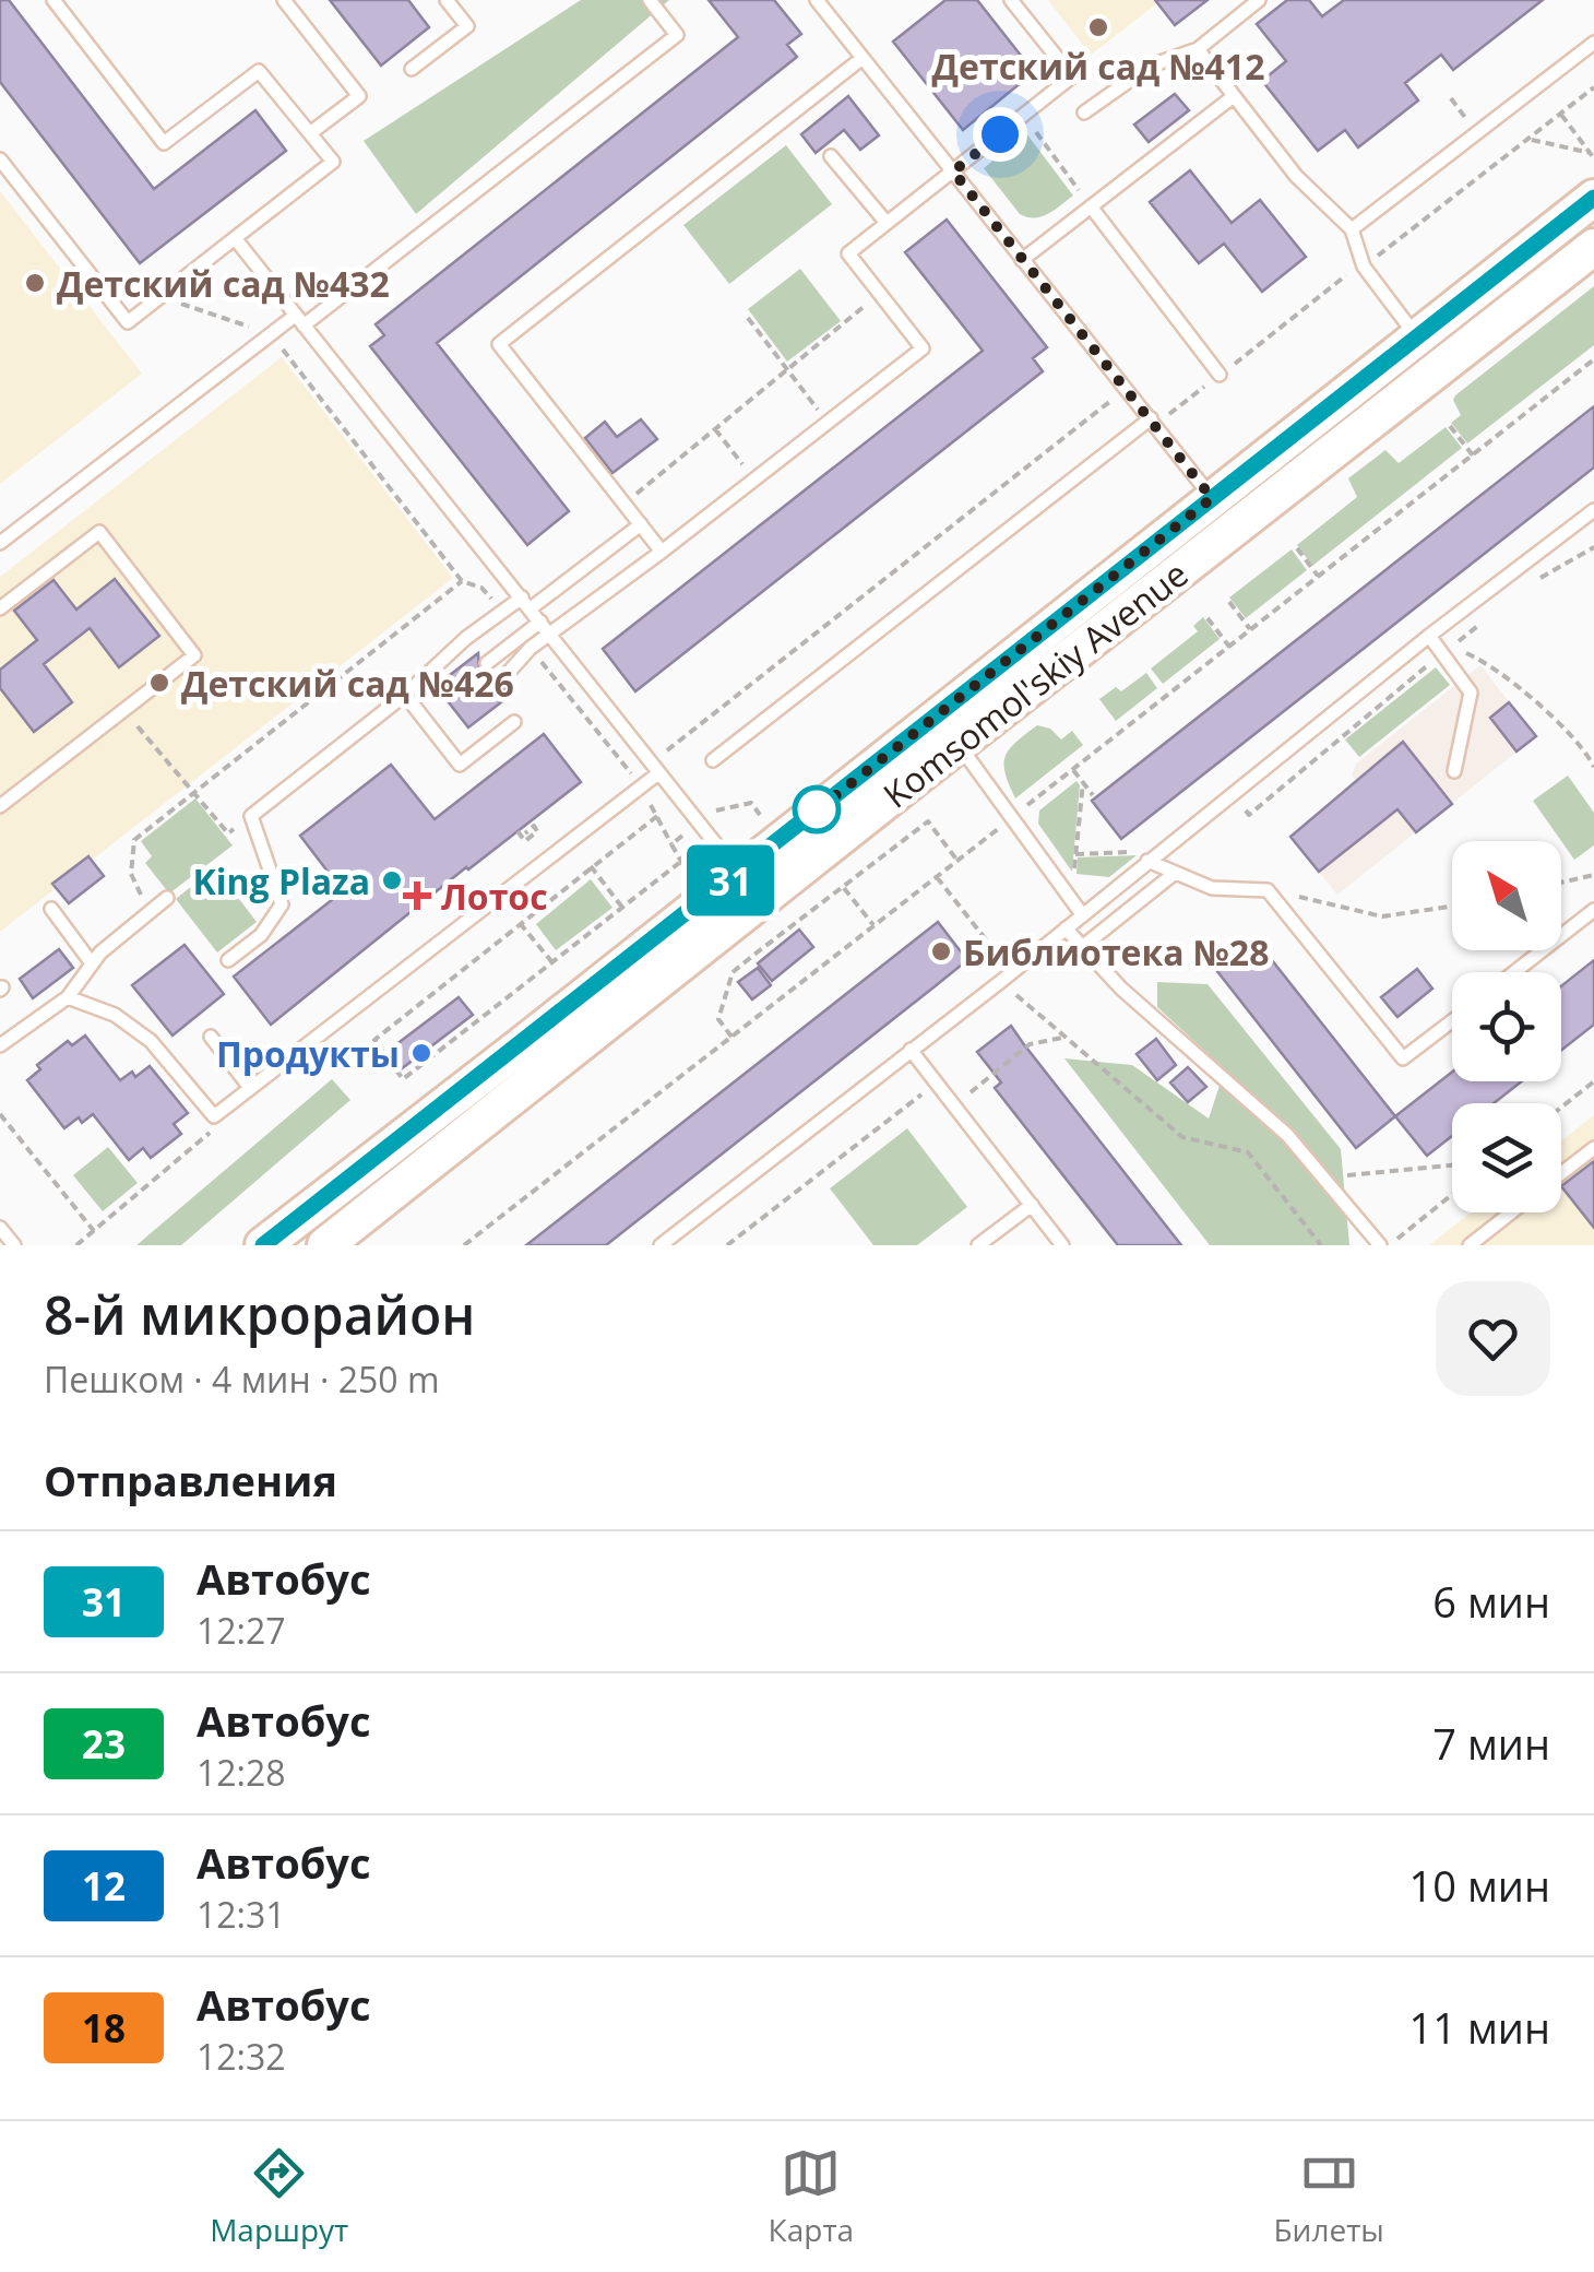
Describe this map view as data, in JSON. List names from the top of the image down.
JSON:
{
  "streets": {
    "main road": ["Komsomol'skiy Avenue"]
  },
  "places": {
    "other": [
      "Детский сад №412",
      "Детский сад №432",
      "Детский сад №426",
      "King Plaza",
      "Библиотека №28",
      "Продукты"
    ],
    "health": ["Лотос"]
  },
  "lines": ["bus line 31"],
  "north": "top left",
  "page": {
    "on_map": "31",
    "heading": [
      ["8-й микрорайон", "Пешком · 4 мин · 250 m"],
      "Отправления"
    ],
    "list": [
      {
        "mark": "31",
        "name": "Автобус",
        "note": "12:27",
        "value": "6 мин"
      },
      {
        "mark": "23",
        "name": "Автобус",
        "note": "12:28",
        "value": "7 мин"
      },
      {
        "mark": "12",
        "name": "Автобус",
        "note": "12:31",
        "value": "10 мин"
      },
      {
        "mark": "18",
        "name": "Автобус",
        "note": "12:32",
        "value": "11 мин"
      }
    ],
    "tabs": ["Маршрут", "Карта", "Билеты"]
  }
}
